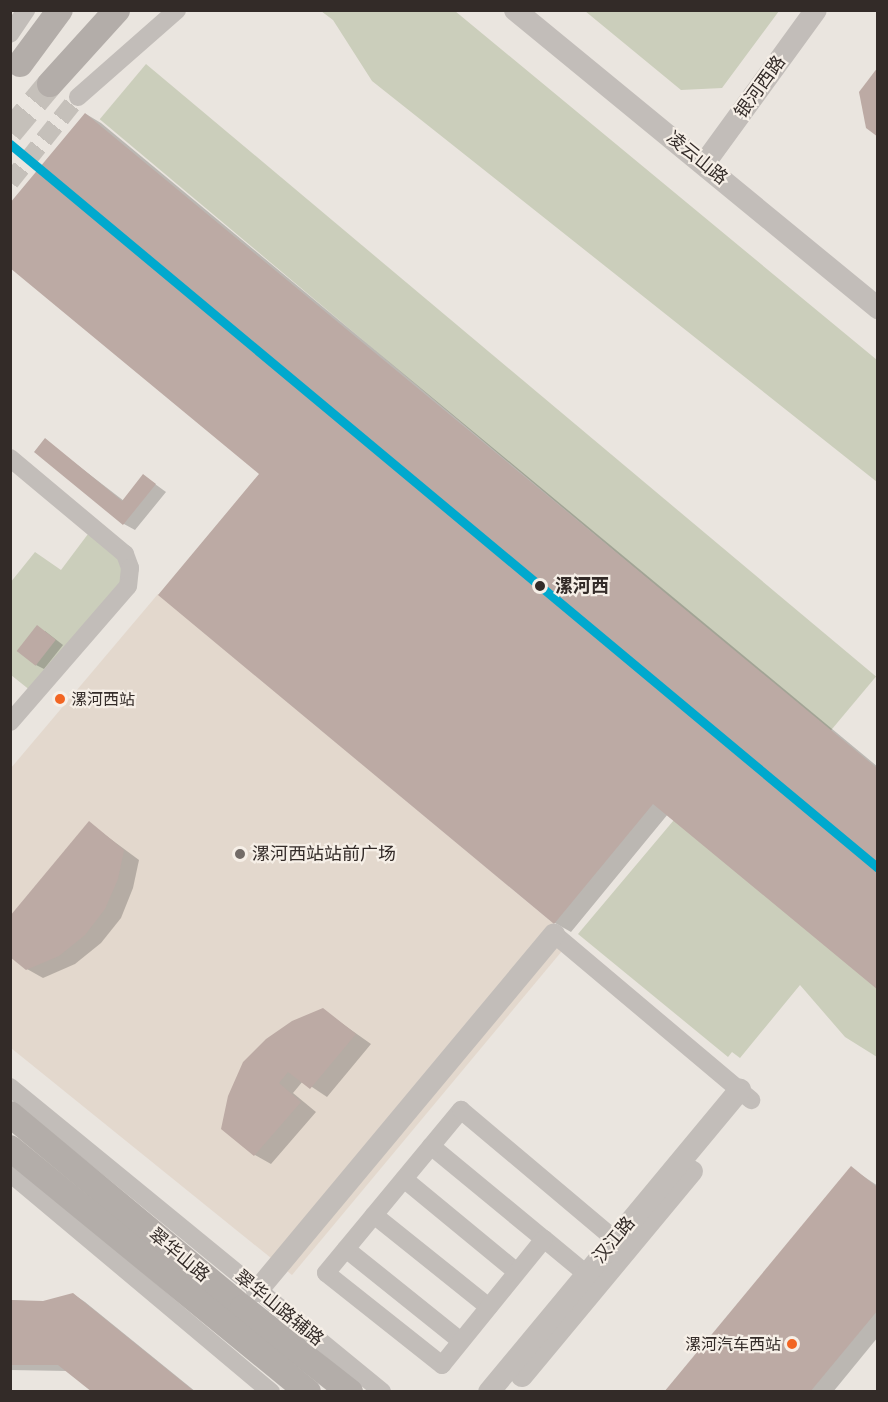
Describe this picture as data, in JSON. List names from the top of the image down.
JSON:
{
  "streets": {
    "main road": ["翠华山路"],
    "street": [
      "银河西路",
      "凌云山路",
      "汉江路",
      "翠华山路辅路"
    ]
  },
  "crossings": [
    ["银河西路", "凌云山路"]
  ],
  "places": [
    "漯河西",
    "漯河西站",
    "漯河西站站前广场",
    "漯河汽车西站"
  ]
}
